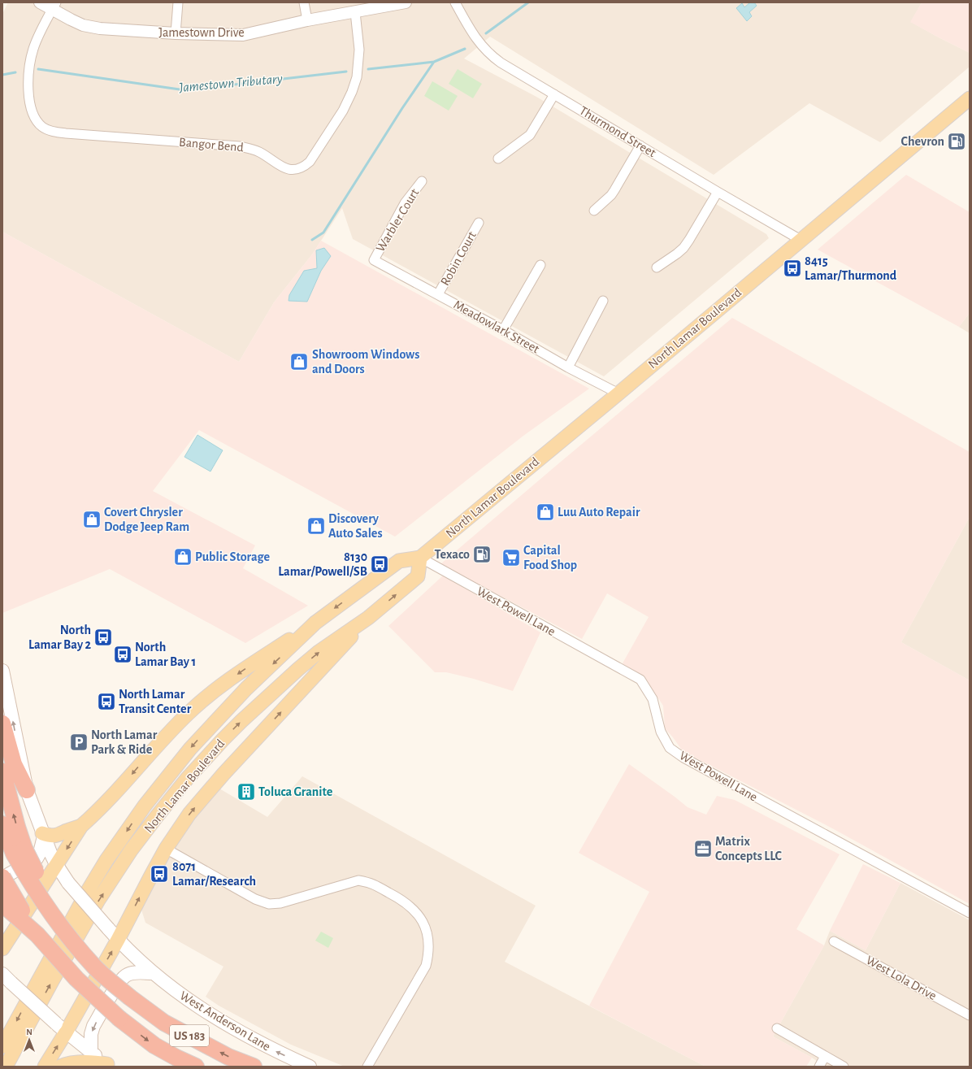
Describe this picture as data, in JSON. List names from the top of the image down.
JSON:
{
  "streets": {
    "highway": ["US 183"],
    "main road": ["North Lamar Boulevard", "West Anderson Lane"],
    "street": [
      "Jamestown Drive",
      "Thurmond Street",
      "Bangor Bend",
      "Warbler Court",
      "Robin Court",
      "Meadowlark Street",
      "West Powell Lane",
      "West Lola Drive"
    ]
  },
  "crossings": [
    ["Jamestown Drive", "Bangor Bend"],
    ["Thurmond Street", "North Lamar Boulevard"],
    ["Warbler Court", "Meadowlark Street"],
    ["Robin Court", "Meadowlark Street"],
    ["Meadowlark Street", "North Lamar Boulevard"],
    ["North Lamar Boulevard", "West Powell Lane"]
  ],
  "one_way": ["West Anderson Lane"],
  "water": ["Jamestown Tributary"],
  "places": {
    "fuel station": ["Chevron", "Texaco"],
    "bus stop": [
      "8415 Lamar/Thurmond",
      "8130 Lamar/Powell/SB",
      "North Lamar Bay 2",
      "North Lamar Bay 1",
      "North Lamar Transit Center",
      "8071 Lamar/Research"
    ],
    "shop": [
      "Showroom Windows and Doors",
      "Luu Auto Repair",
      "Covert Chrysler Dodge Jeep Ram",
      "Discovery Auto Sales",
      "Public Storage"
    ],
    "supermarket": ["Capital Food Shop"],
    "parking": ["North Lamar Park & Ride"],
    "building": ["Toluca Granite"],
    "office": ["Matrix Concepts LLC"]
  },
  "north": "top"
}
